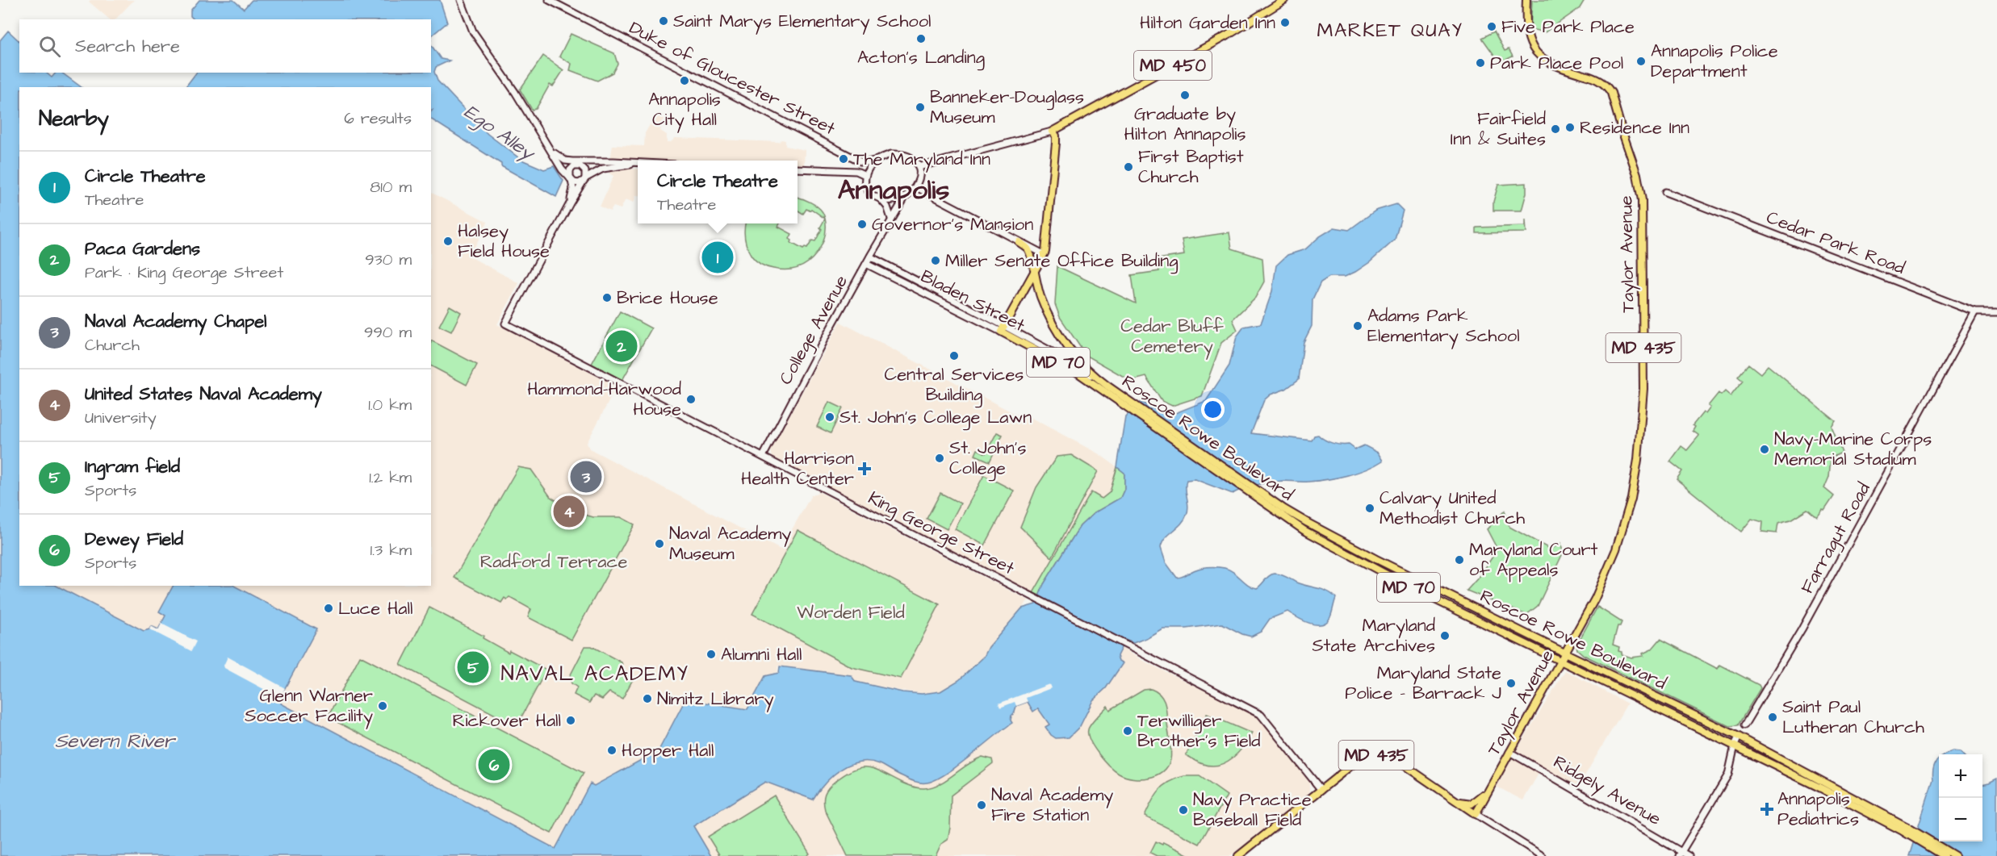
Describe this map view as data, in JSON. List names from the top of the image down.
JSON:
{
  "streets": {
    "main road": [
      "MD 450",
      "Duke of Gloucester Street",
      "Cedar Park Road",
      "Taylor Avenue",
      "Bladen Street",
      "College Avenue",
      "MD 435",
      "MD 70",
      "Roscoe Rowe Boulevard",
      "King George Street",
      "Farragut Road",
      "Ridgely Avenue"
    ]
  },
  "crossings": [
    ["MD 450", "Duke of Gloucester Street"],
    ["MD 450", "College Avenue"],
    ["Duke of Gloucester Street", "College Avenue"],
    ["Cedar Park Road", "Farragut Road"],
    ["Taylor Avenue", "MD 435"],
    ["Taylor Avenue", "Roscoe Rowe Boulevard"],
    ["Taylor Avenue", "Ridgely Avenue"],
    ["Bladen Street", "College Avenue"],
    ["Bladen Street", "Roscoe Rowe Boulevard"],
    ["College Avenue", "King George Street"],
    ["MD 435", "King George Street"]
  ],
  "districts": ["MARKET QUAY", "Annapolis", "NAVAL ACADEMY"],
  "water": ["Ego Alley", "Severn River"],
  "parks": ["Cedar Bluff Cemetery", "Radford Terrace", "Worden Field"],
  "places": {
    "other": [
      "Saint Marys Elementary School",
      "Hilton Garden Inn",
      "Five Park Place",
      "Acton's Landing",
      "Annapolis Police Department",
      "Park Place Pool",
      "Annapolis City Hall",
      "Graduate by Hilton Annapolis",
      "Banneker-Douglass Museum",
      "Residence Inn",
      "Fairfield Inn & Suites",
      "The Maryland Inn",
      "First Baptist Church",
      "Governor's Mansion",
      "Halsey Field House",
      "Miller Senate Office Building",
      "Brice House",
      "Adams Park Elementary School",
      "Central Services Building",
      "Hammond-Harwood House",
      "St. John's College Lawn",
      "Navy-Marine Corps Memorial Stadium",
      "St. John's College",
      "Calvary United Methodist Church",
      "Naval Academy Museum",
      "Maryland Court of Appeals",
      "Luce Hall",
      "Maryland State Archives",
      "Alumni Hall",
      "Maryland State Police - Barrack J",
      "Nimitz Library",
      "Glenn Warner Soccer Facility",
      "Saint Paul Lutheran Church",
      "Rickover Hall",
      "Terwilliger Brother's Field",
      "Hopper Hall",
      "Naval Academy Fire Station",
      "Navy Practice Baseball Field"
    ],
    "health": ["Harrison Health Center", "Annapolis Pediatrics"]
  },
  "page": {
    "search": "Search here",
    "heading": ["Nearby", "6 results"],
    "list": [
      {
        "mark": "1",
        "name": "Circle Theatre",
        "note": "Theatre",
        "value": "810 m"
      },
      {
        "mark": "2",
        "name": "Paca Gardens",
        "note": "Park · King George Street",
        "value": "930 m"
      },
      {
        "mark": "3",
        "name": "Naval Academy Chapel",
        "note": "Church",
        "value": "990 m"
      },
      {
        "mark": "4",
        "name": "United States Naval Academy",
        "note": "University",
        "value": "1.0 km"
      },
      {
        "mark": "5",
        "name": "Ingram field",
        "note": "Sports",
        "value": "1.2 km"
      },
      {
        "mark": "6",
        "name": "Dewey Field",
        "note": "Sports",
        "value": "1.3 km"
      }
    ],
    "popup": ["Circle Theatre", "Theatre"],
    "pins": [
      "1",
      "2",
      "3",
      "4",
      "5",
      "6"
    ],
    "map_buttons": ["+", "−"]
  }
}
